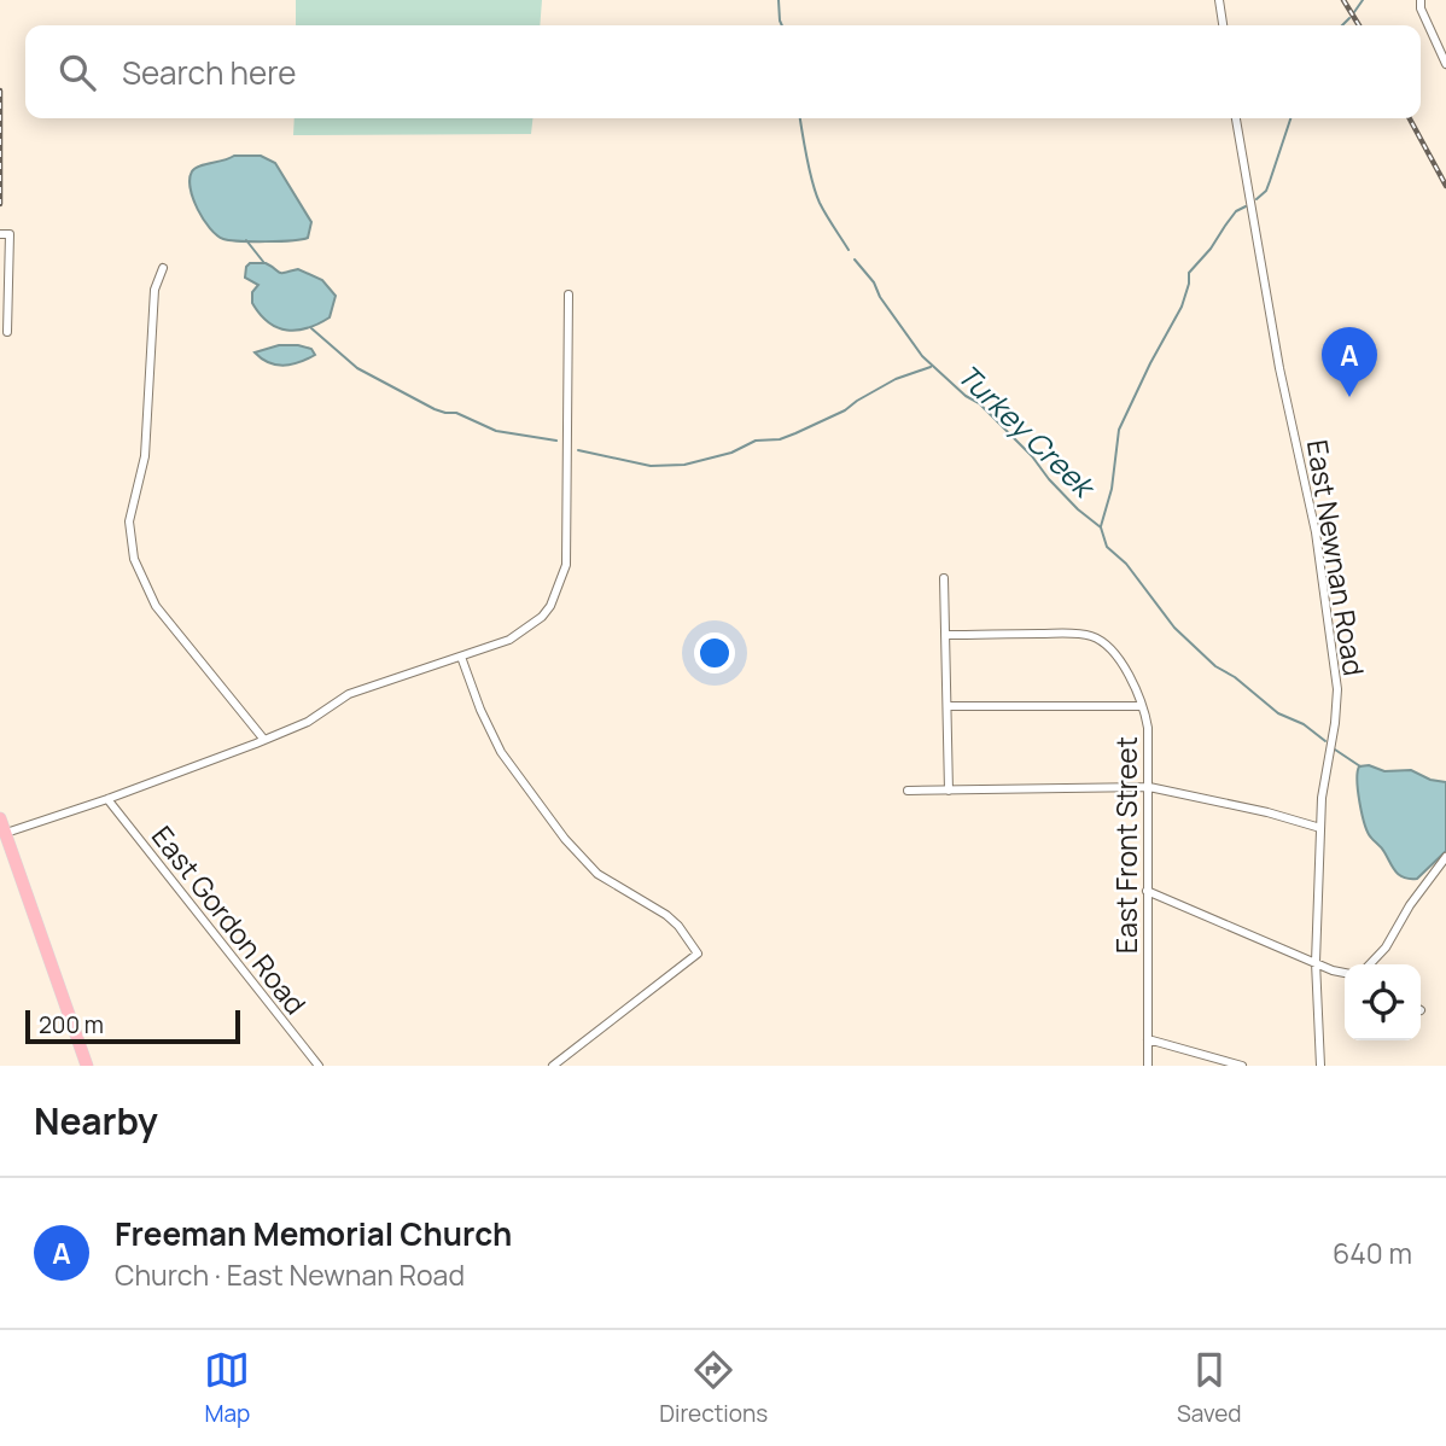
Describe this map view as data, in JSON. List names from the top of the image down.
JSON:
{
  "streets": {
    "street": ["East Newnan Road", "East Front Street", "East Gordon Road"]
  },
  "water": ["Turkey Creek"],
  "scale_bar": "200 m",
  "page": {
    "search": "Search here",
    "pins": "A",
    "scale": "200 m",
    "heading": "Nearby",
    "list": [
      {
        "mark": "A",
        "name": "Freeman Memorial Church",
        "note": "Church · East Newnan Road",
        "value": "640 m"
      }
    ],
    "nav": ["Map", "Directions", "Saved"]
  }
}
